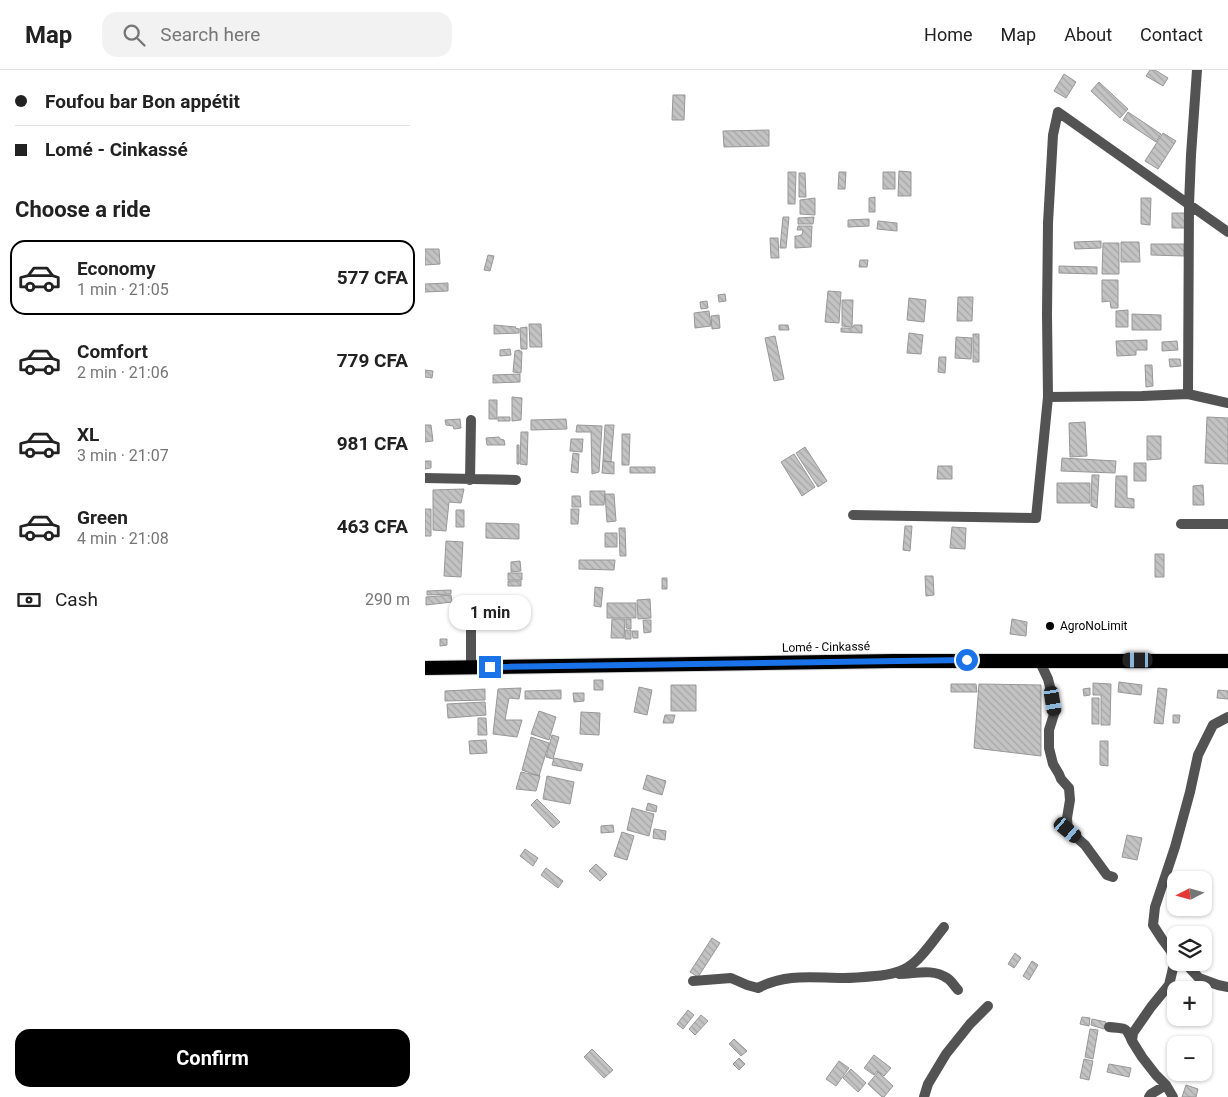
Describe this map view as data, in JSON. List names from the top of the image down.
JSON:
{
  "streets": {
    "highway": ["Lomé - Cinkassé"]
  },
  "places": ["AgroNoLimit"],
  "north": "left",
  "page": {
    "header": "Map",
    "search": "Search here",
    "nav": [
      "Home",
      "Map",
      "About",
      "Contact"
    ],
    "banner": ["Foufou bar Bon appétit", "Lomé - Cinkassé"],
    "heading": "Choose a ride",
    "list": [
      {
        "name": "Economy",
        "note": "1 min · 21:05",
        "value": "577 CFA"
      },
      {
        "name": "Comfort",
        "note": "2 min · 21:06",
        "value": "779 CFA"
      },
      {
        "name": "XL",
        "note": "3 min · 21:07",
        "value": "981 CFA"
      },
      {
        "name": "Green",
        "note": "4 min · 21:08",
        "value": "463 CFA"
      }
    ],
    "pay": ["Cash", "290 m"],
    "bubble": "1 min",
    "map_buttons": ["+", "−"],
    "buttons": "Confirm"
  }
}
